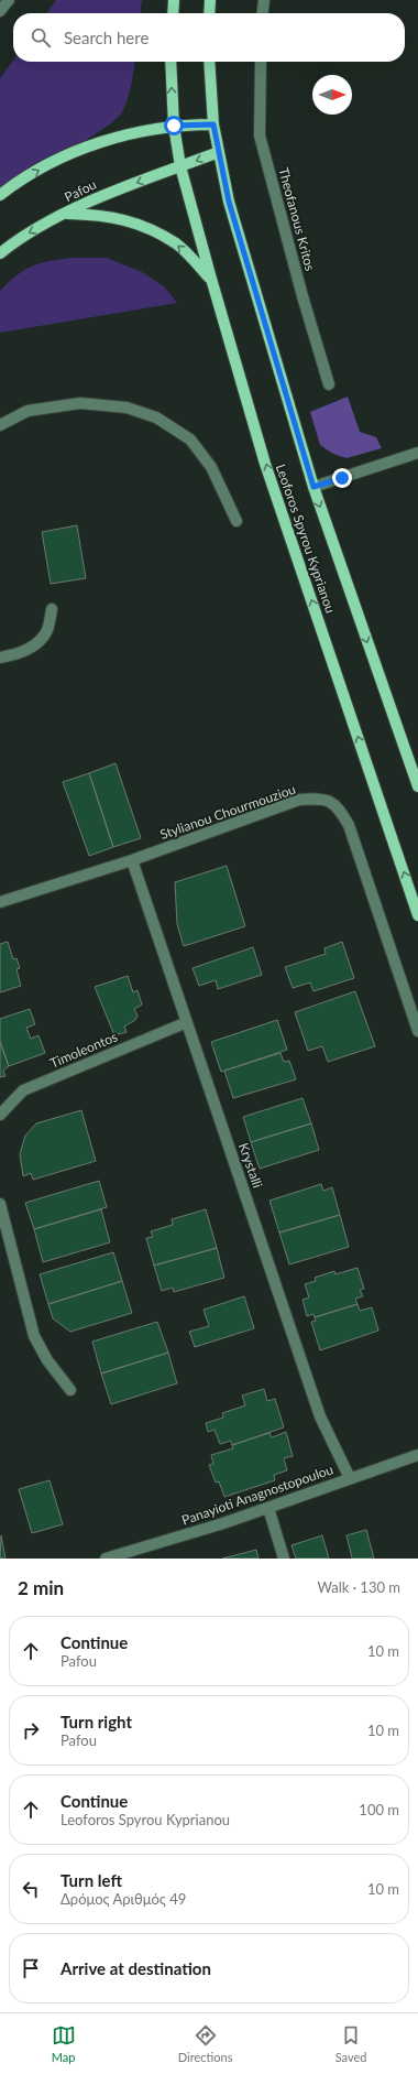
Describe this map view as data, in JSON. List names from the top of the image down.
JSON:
{
  "streets": {
    "main road": ["Pafou", "Leoforos Spyrou Kyprianou"],
    "street": [
      "Theofanous Kritos",
      "Stylianou Chourmouziou",
      "Timoleontos",
      "Krystalli",
      "Panayioti Anagnostopoulou"
    ]
  },
  "crossings": [
    ["Pafou", "Leoforos Spyrou Kyprianou"],
    ["Stylianou Chourmouziou", "Krystalli"],
    ["Timoleontos", "Krystalli"],
    ["Krystalli", "Panayioti Anagnostopoulou"]
  ],
  "north": "right",
  "page": {
    "search": "Search here",
    "heading": ["2 min", "Walk · 130 m"],
    "list": [
      ["Continue", "Pafou", "10 m"],
      ["Turn right", "Pafou", "10 m"],
      ["Continue", "Leoforos Spyrou Kyprianou", "100 m"],
      ["Turn left", "Δρόμος Αριθμός 49", "10 m"],
      "Arrive at destination"
    ],
    "nav": ["Map", "Directions", "Saved"]
  }
}
